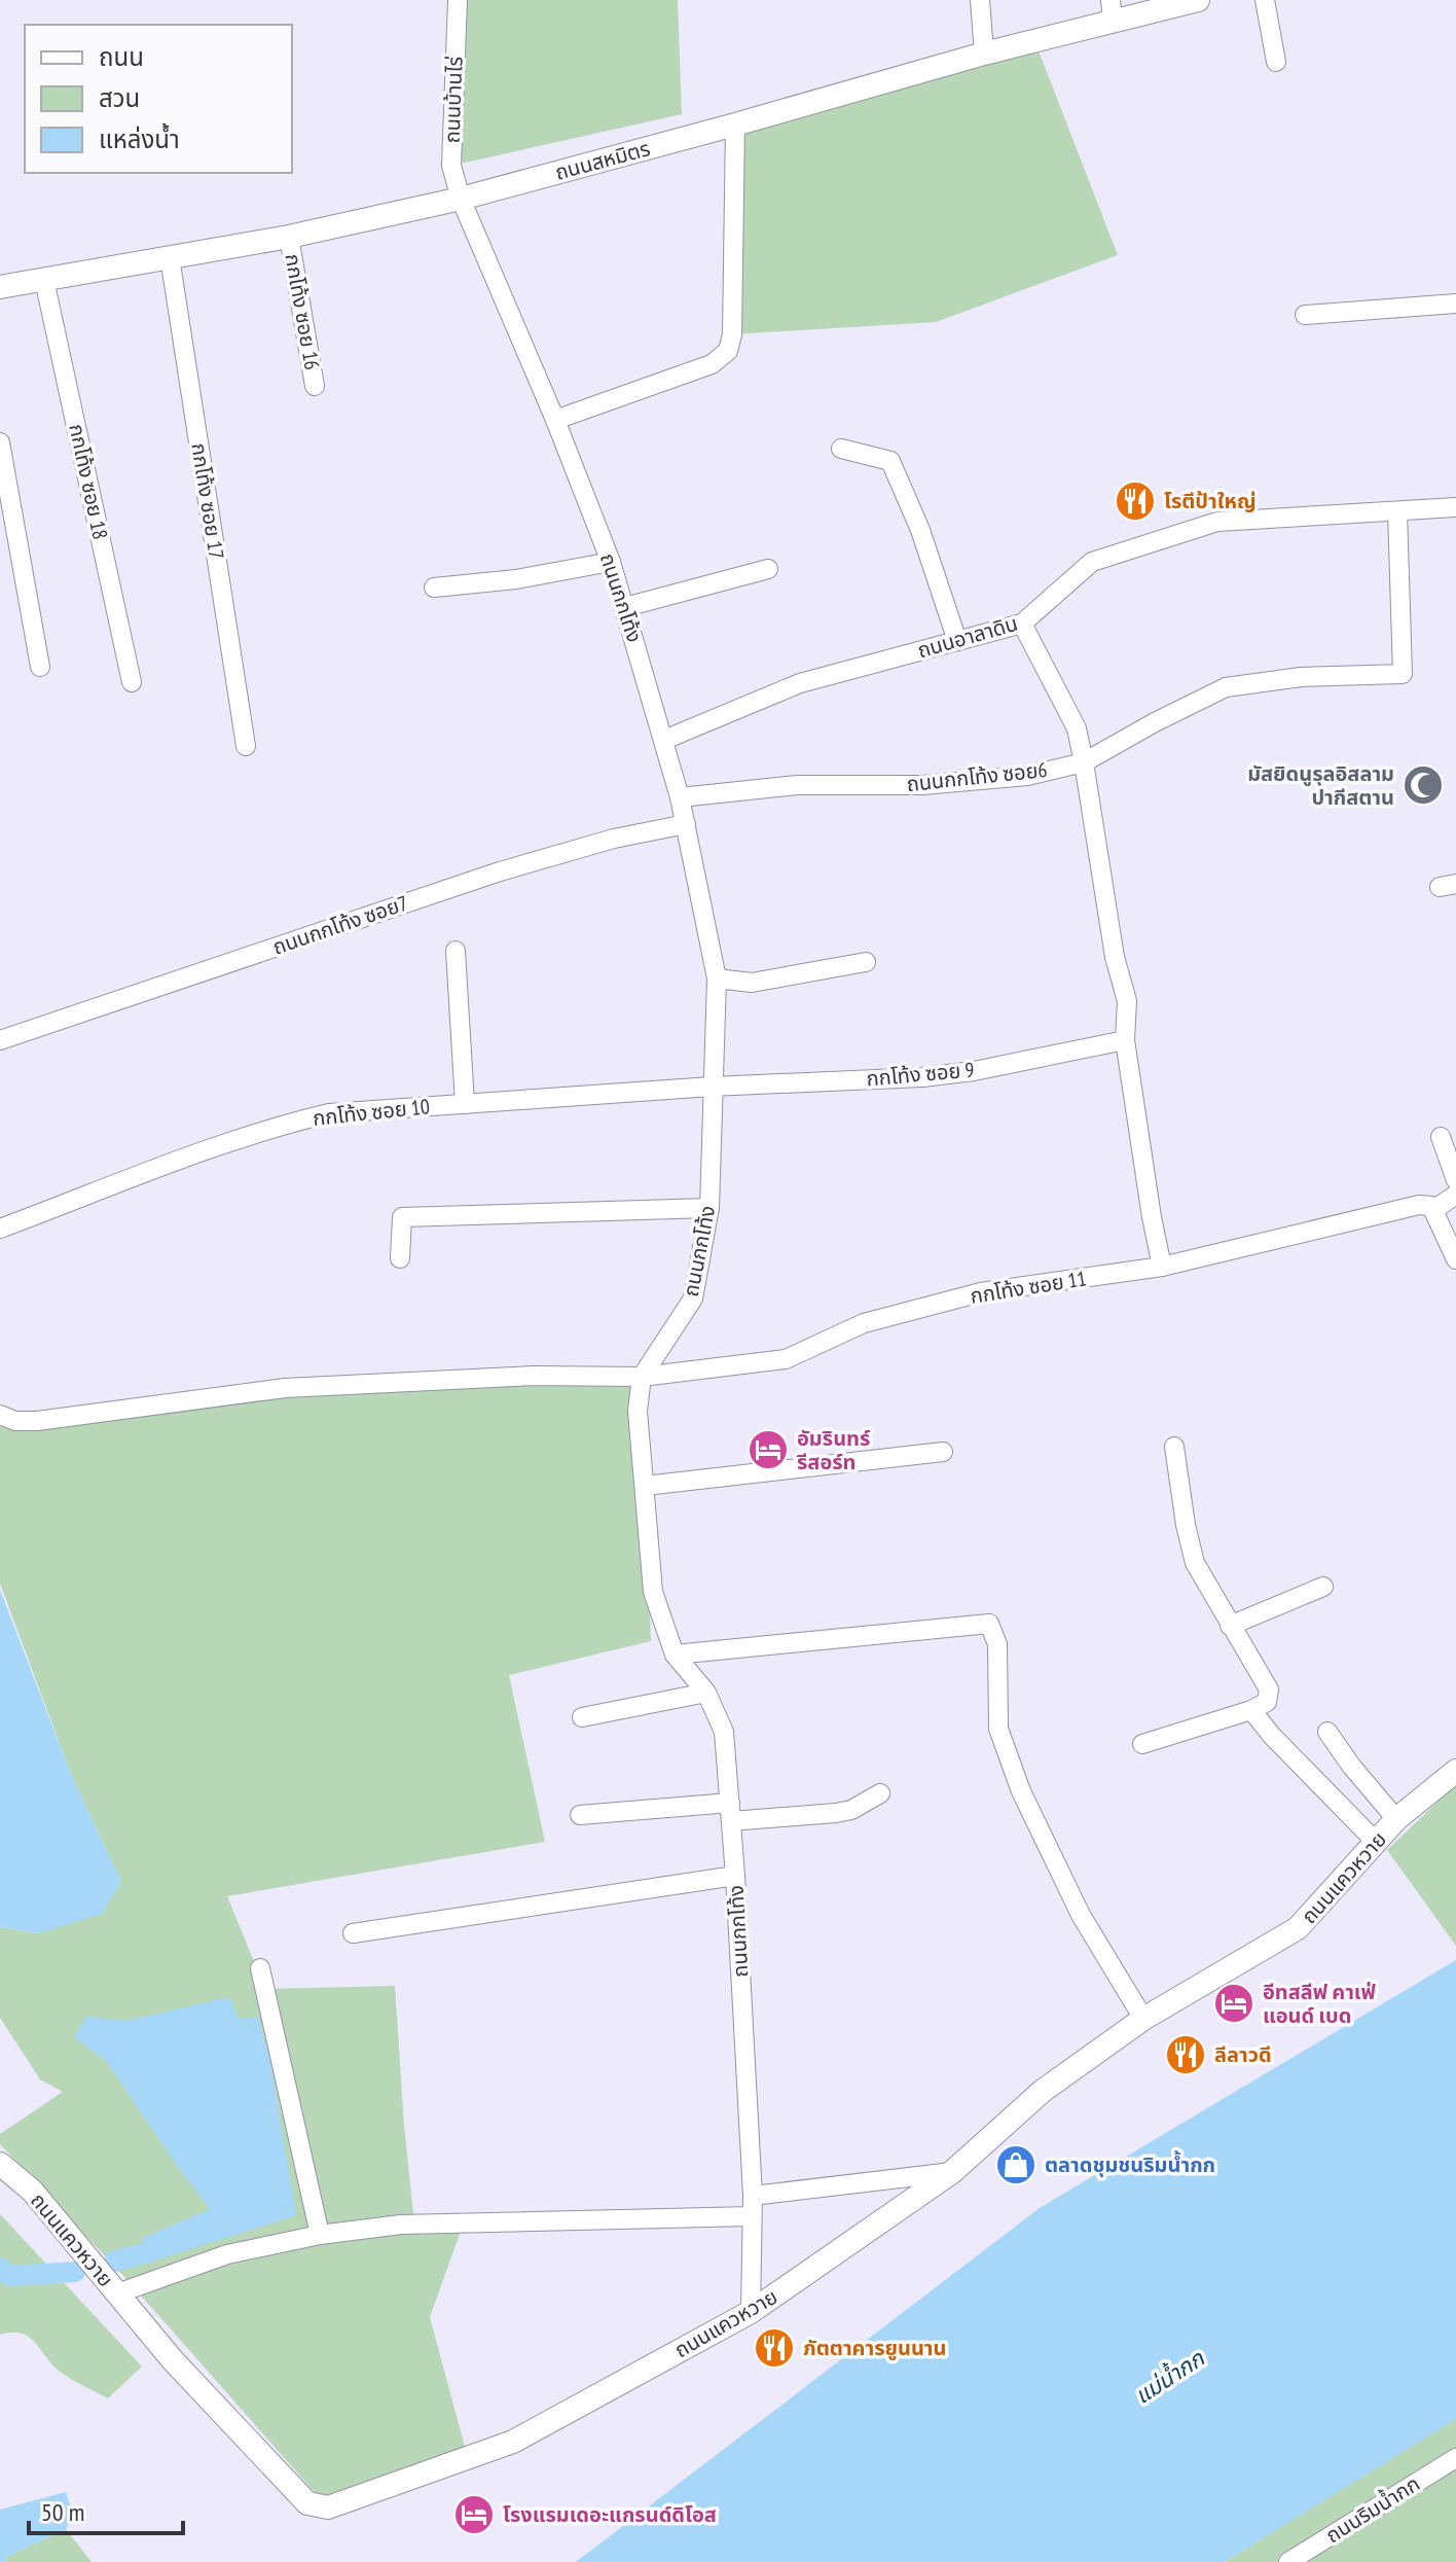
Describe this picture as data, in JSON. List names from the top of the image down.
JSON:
{
  "streets": {
    "street": [
      "ถนนบ้านไร่",
      "ถนนสหมิตร",
      "กกโท้ง ซอย 16",
      "กกโท้ง ซอย 18",
      "กกโท้ง ซอย 17",
      "ถนนกกโท้ง",
      "ถนนอาลาดิน",
      "ถนนกกโท้ง ซอย6",
      "ถนนกกโท้ง ซอย7",
      "กกโท้ง ซอย 9",
      "กกโท้ง ซอย 10",
      "กกโท้ง ซอย 11",
      "ถนนแควหวาย",
      "ถนนริมน้ำกก"
    ]
  },
  "crossings": [
    ["ถนนบ้านไร่", "ถนนสหมิตร"],
    ["ถนนบ้านไร่", "ถนนกกโท้ง"],
    ["ถนนสหมิตร", "กกโท้ง ซอย 16"],
    ["ถนนสหมิตร", "กกโท้ง ซอย 18"],
    ["ถนนสหมิตร", "กกโท้ง ซอย 17"],
    ["ถนนสหมิตร", "ถนนกกโท้ง"],
    ["ถนนกกโท้ง", "ถนนอาลาดิน"],
    ["ถนนกกโท้ง", "ถนนกกโท้ง ซอย6"],
    ["ถนนกกโท้ง", "ถนนกกโท้ง ซอย7"],
    ["ถนนกกโท้ง", "กกโท้ง ซอย 9"],
    ["ถนนกกโท้ง", "กกโท้ง ซอย 10"],
    ["ถนนกกโท้ง", "กกโท้ง ซอย 11"],
    ["ถนนกกโท้ง", "ถนนแควหวาย"],
    ["ถนนอาลาดิน", "ถนนกกโท้ง ซอย6"],
    ["กกโท้ง ซอย 9", "กกโท้ง ซอย 10"]
  ],
  "water": ["แม่น้ำกก"],
  "places": {
    "restaurant": ["โรตีป้าใหญ่", "ลีลาวดี", "ภัตตาคารยูนนาน"],
    "mosque": ["มัสยิดนูรุลอิสลาม ปากีสตาน"],
    "hotel": ["อัมรินทร์ รีสอร์ท", "อีทสลีฟ คาเฟ่ แอนด์ เบด", "โรงแรมเดอะแกรนด์ดิโอส"],
    "shop": ["ตลาดชุมชนริมน้ำกก"]
  },
  "legend": ["ถนน", "สวน", "แหล่งน้ำ"],
  "scale_bar": "50 m"
}
